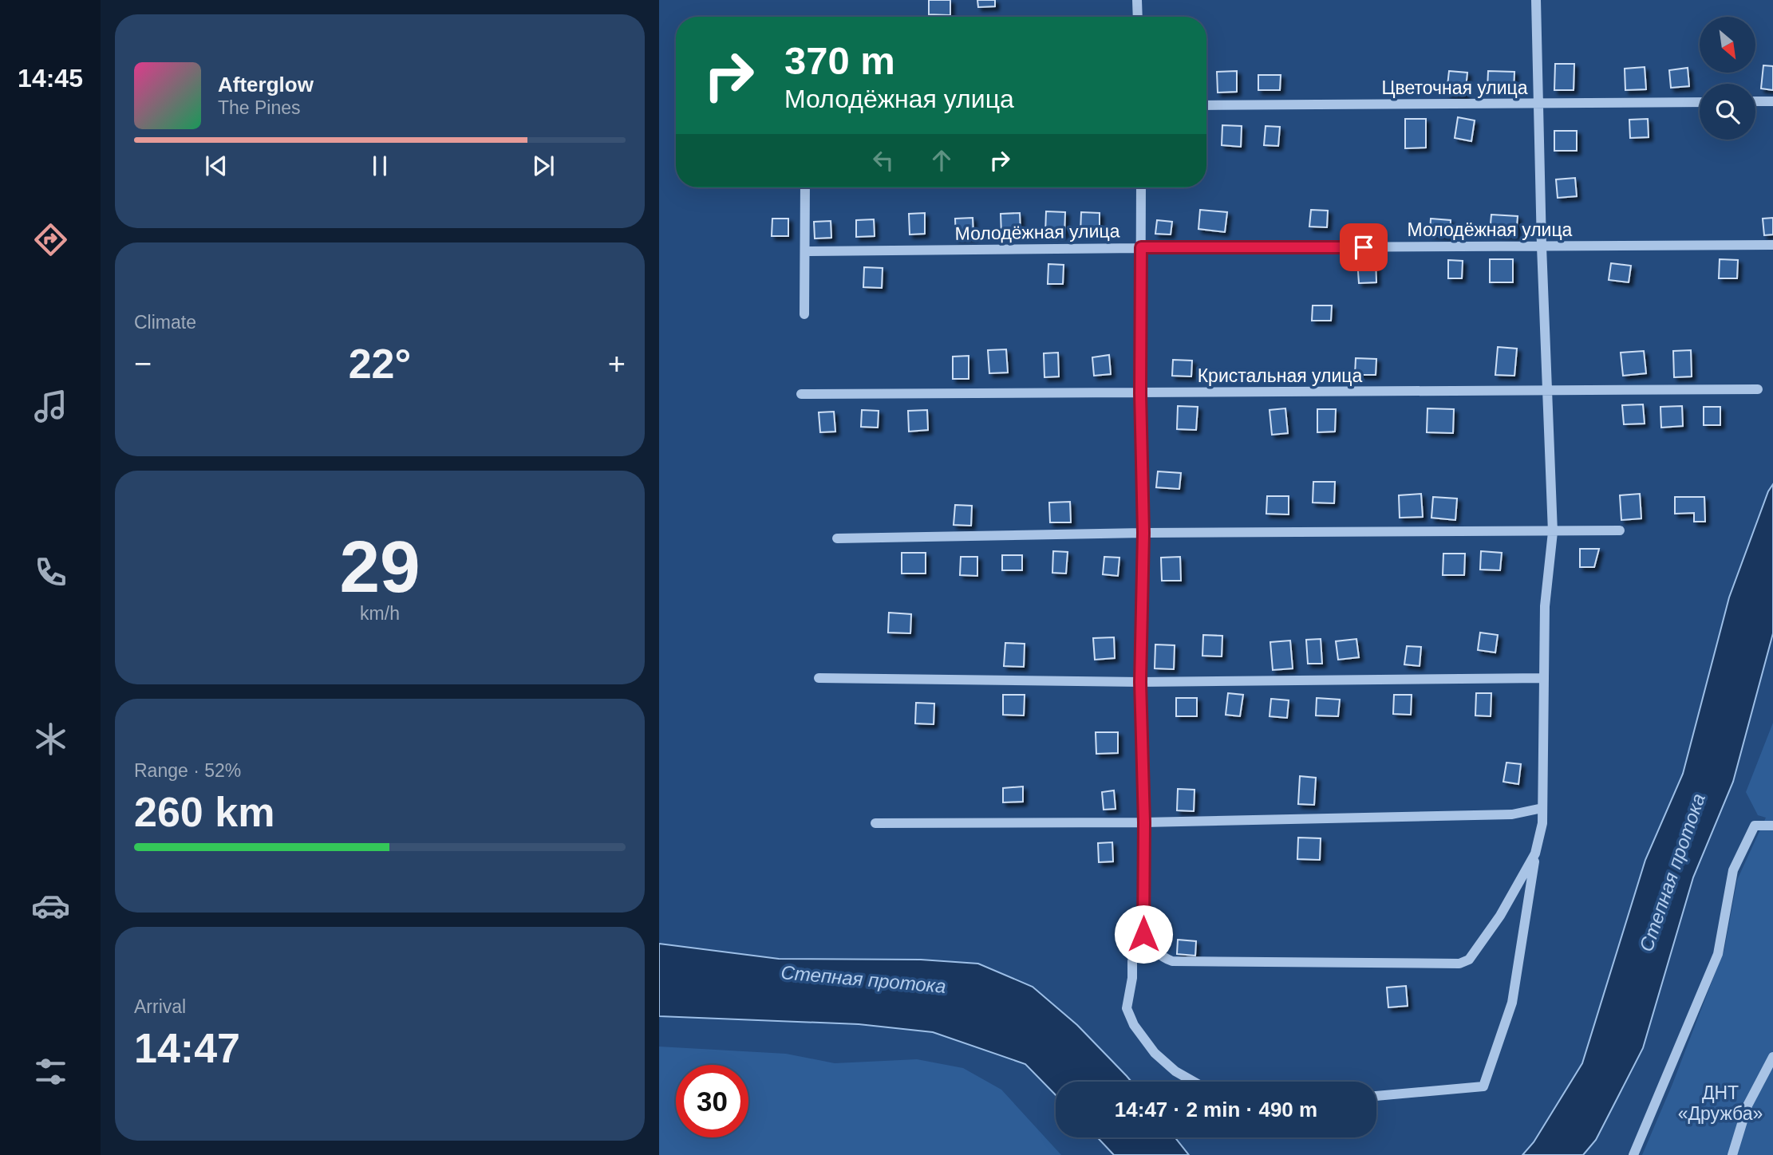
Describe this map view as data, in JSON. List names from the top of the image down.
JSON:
{
  "streets": {
    "street": ["Цветочная улица", "Молодёжная улица", "Кристальная улица"]
  },
  "water": ["Степная протока"],
  "parks": ["ДНТ «Дружба»"],
  "north": "bottom right",
  "page": {
    "tabs": "14:45",
    "turn": ["370 m", "Молодёжная улица"],
    "song": ["Afterglow", "The Pines"],
    "tile": [
      "Climate",
      ["29", "km/h"],
      ["Range · 52%", "260 km"],
      ["Arrival", "14:47"]
    ],
    "heat": ["−", "22°", "+"],
    "limit": "30",
    "trip": "14:47 · 2 min · 490 m"
  }
}
